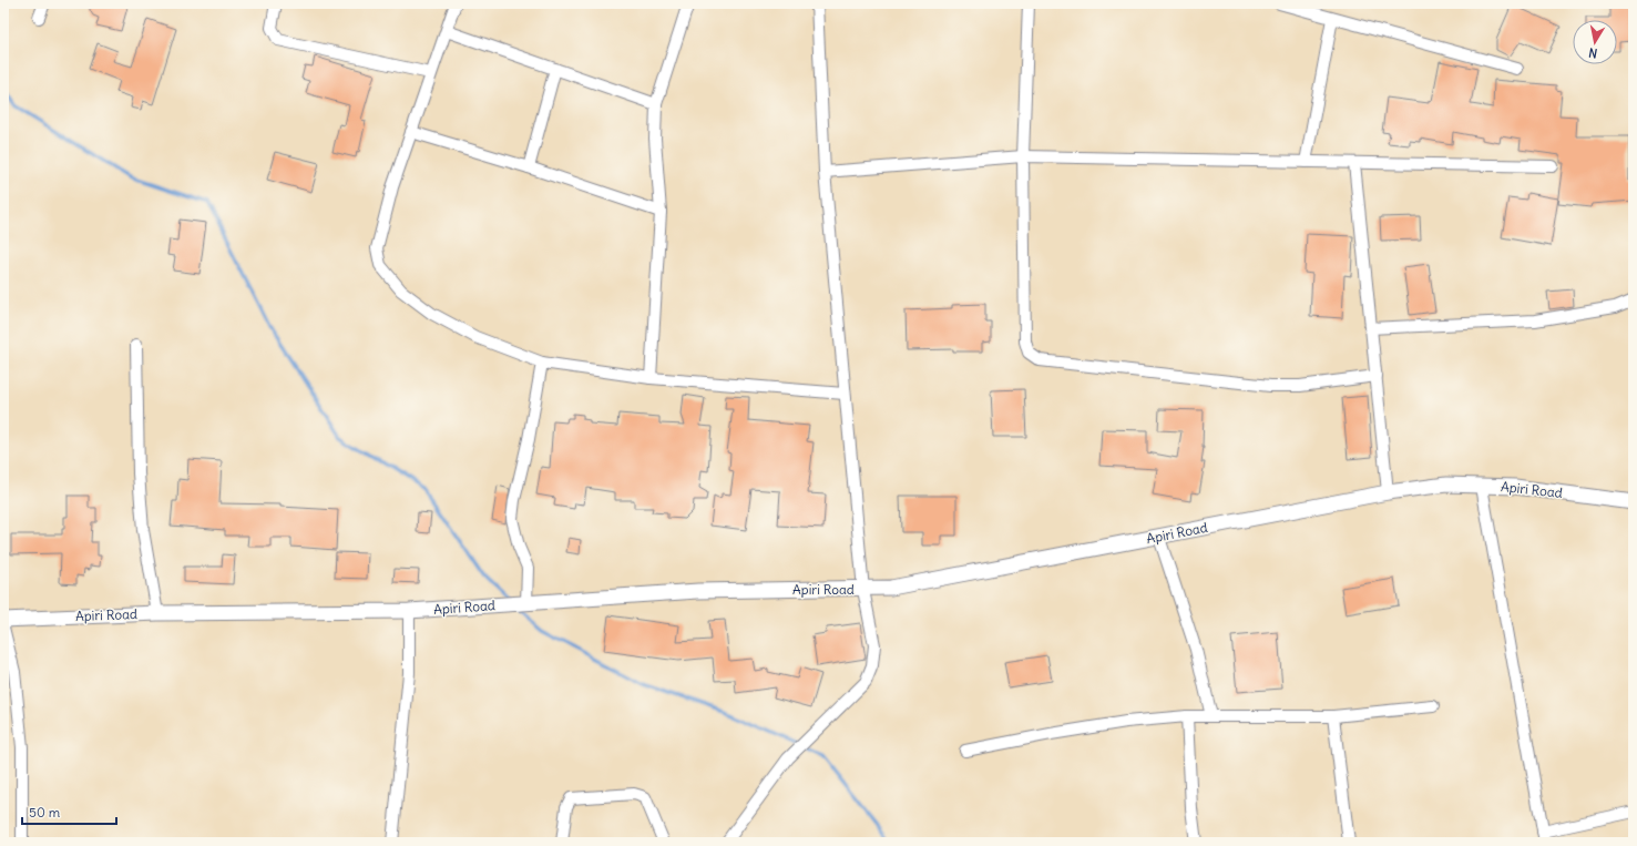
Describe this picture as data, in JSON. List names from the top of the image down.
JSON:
{
  "streets": {
    "street": ["Apiri Road"]
  },
  "scale_bar": "50 m",
  "north": "bottom"
}
